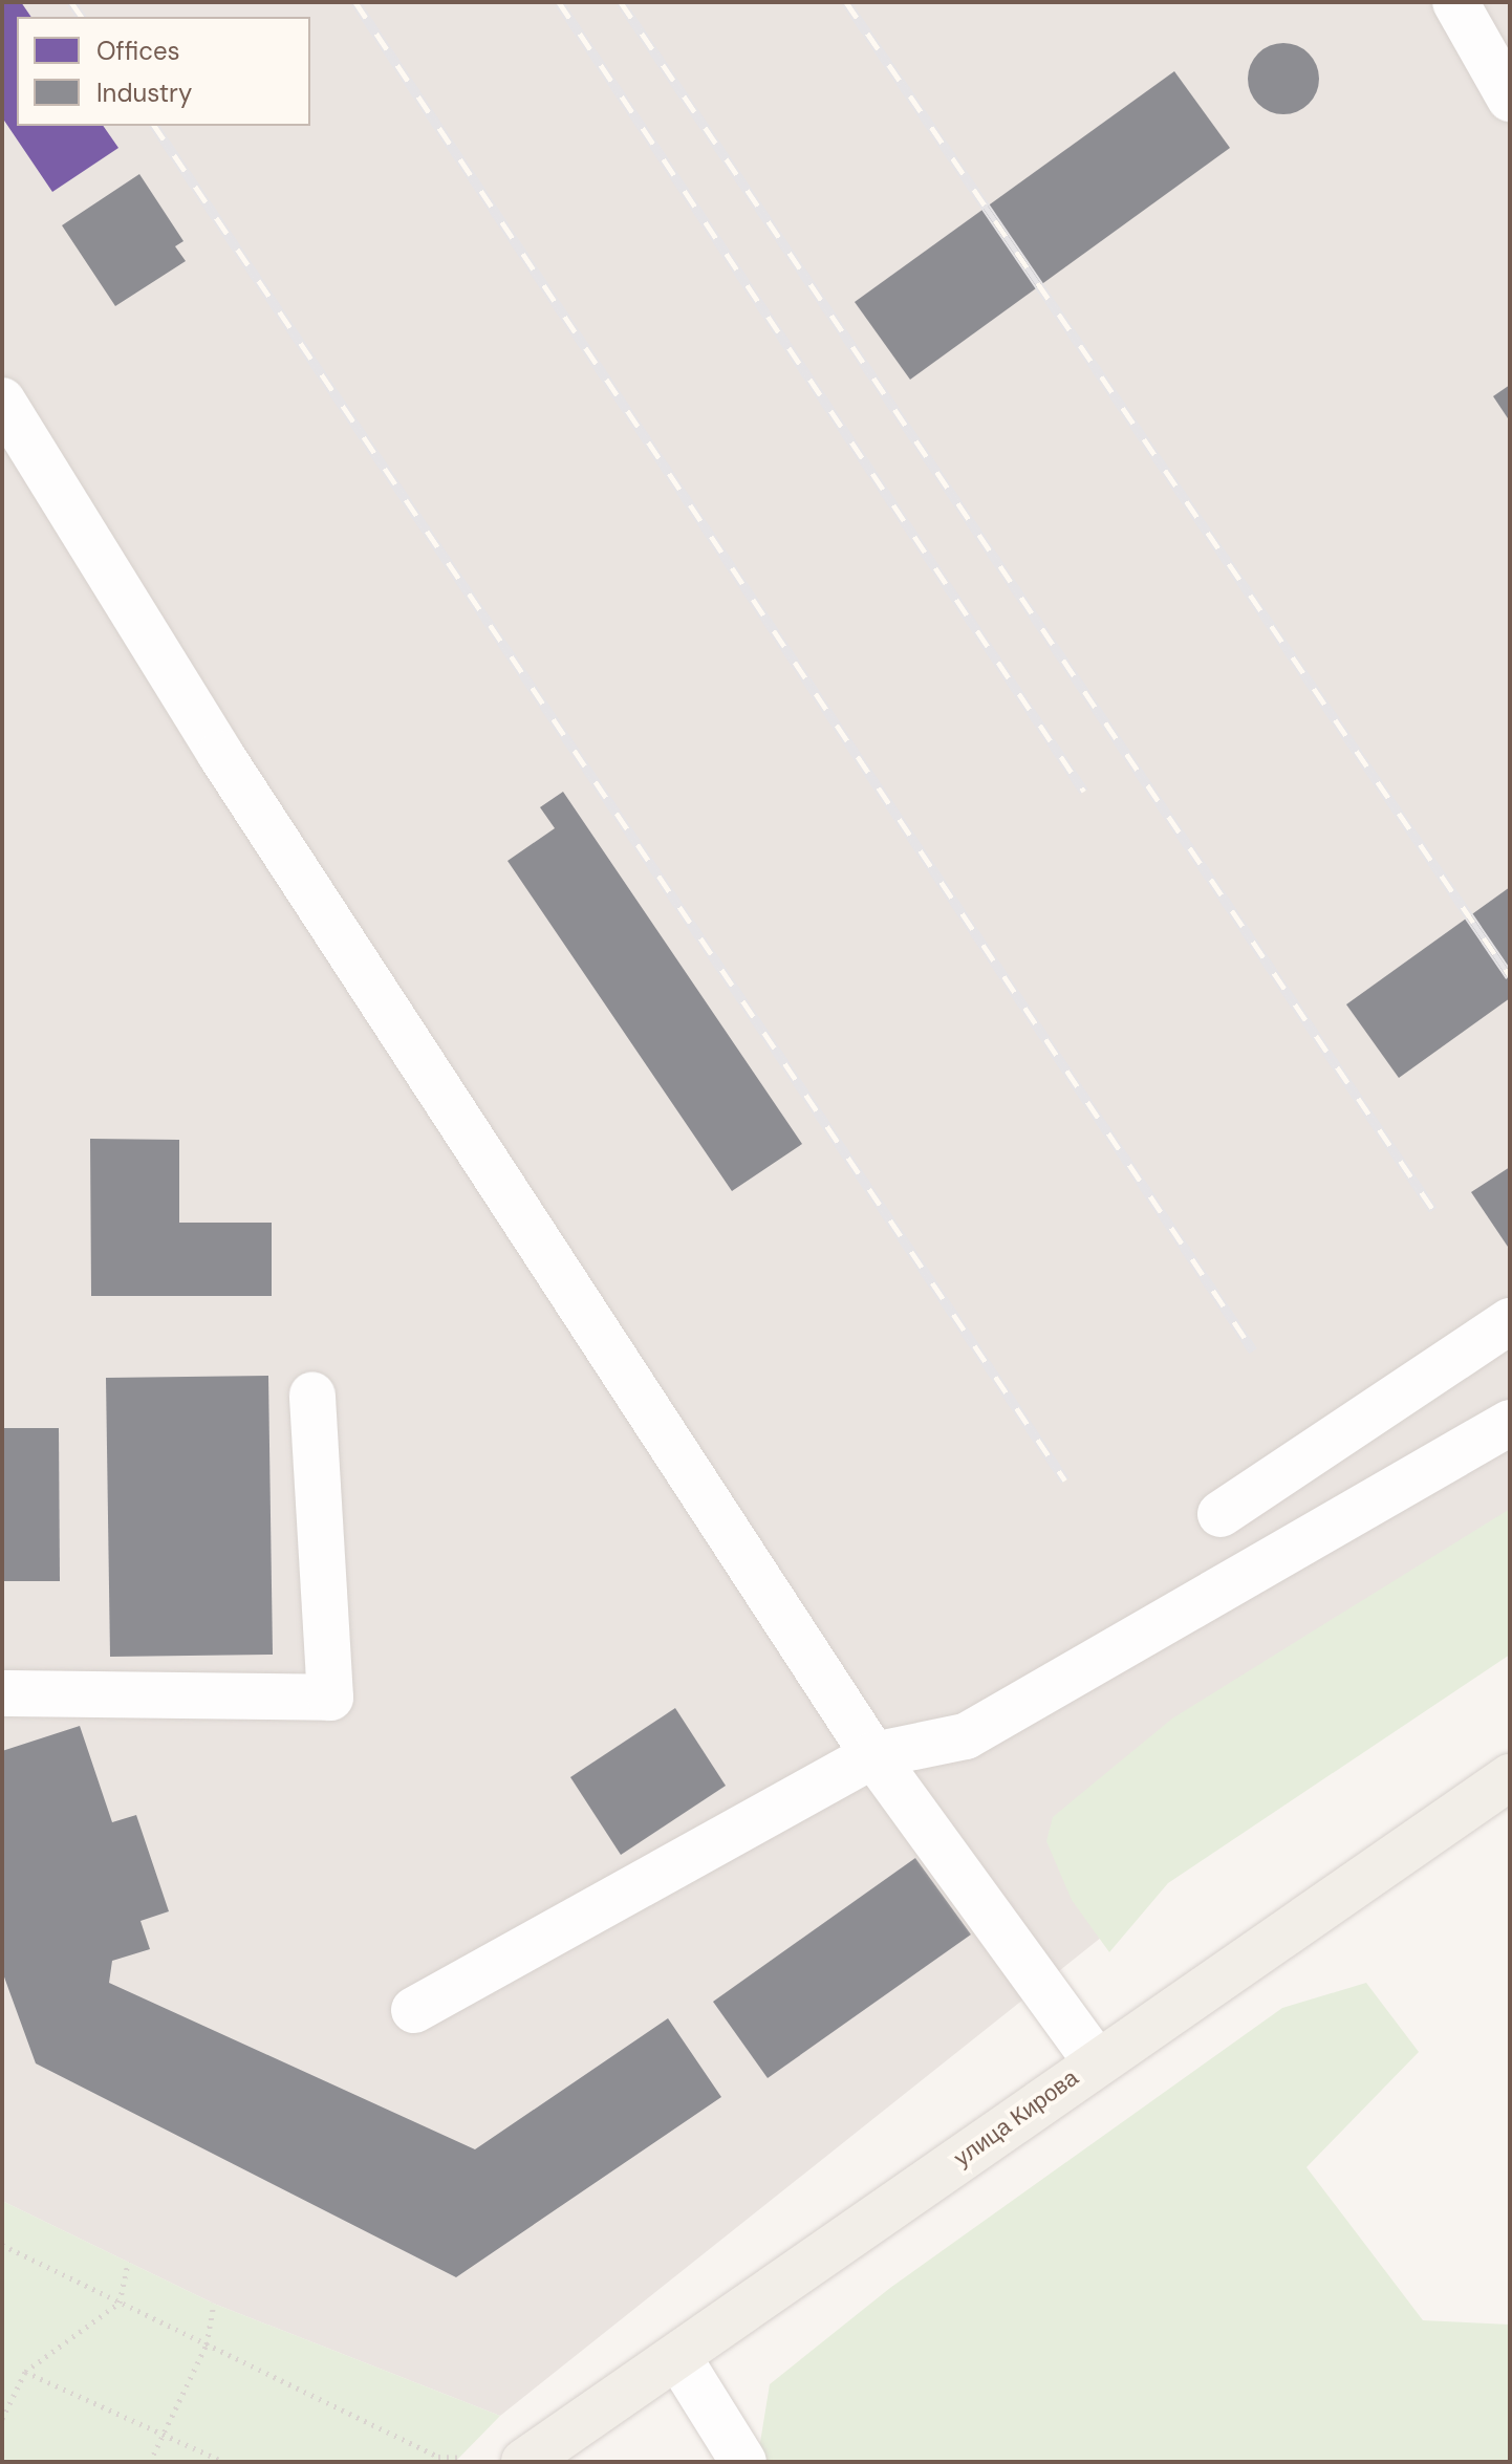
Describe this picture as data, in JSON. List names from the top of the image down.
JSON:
{
  "streets": {
    "main road": ["улица Кирова"]
  },
  "legend": ["Offices", "Industry"]
}
